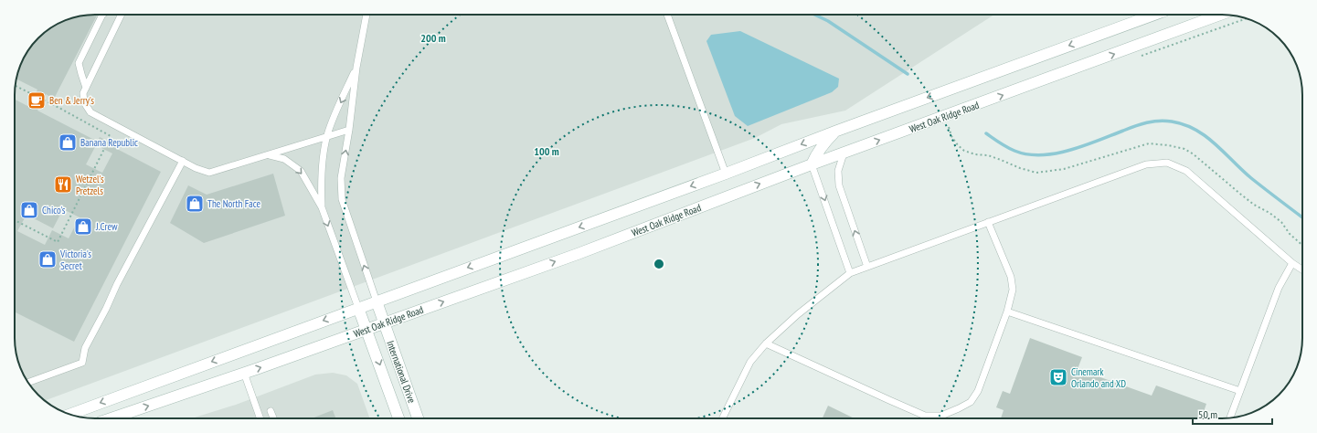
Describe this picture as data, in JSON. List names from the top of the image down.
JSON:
{
  "streets": {
    "street": ["West Oak Ridge Road", "International Drive"]
  },
  "crossings": [
    ["West Oak Ridge Road", "International Drive"]
  ],
  "places": {
    "cafe": ["Ben & Jerry's"],
    "shop": [
      "Banana Republic",
      "The North Face",
      "Chico's",
      "J.Crew",
      "Victoria's Secret"
    ],
    "restaurant": ["Wetzel's Pretzels"],
    "theatre": ["Cinemark Orlando and XD"]
  },
  "scale_bar": "50 m",
  "rings": ["200 m", "100 m"]
}
